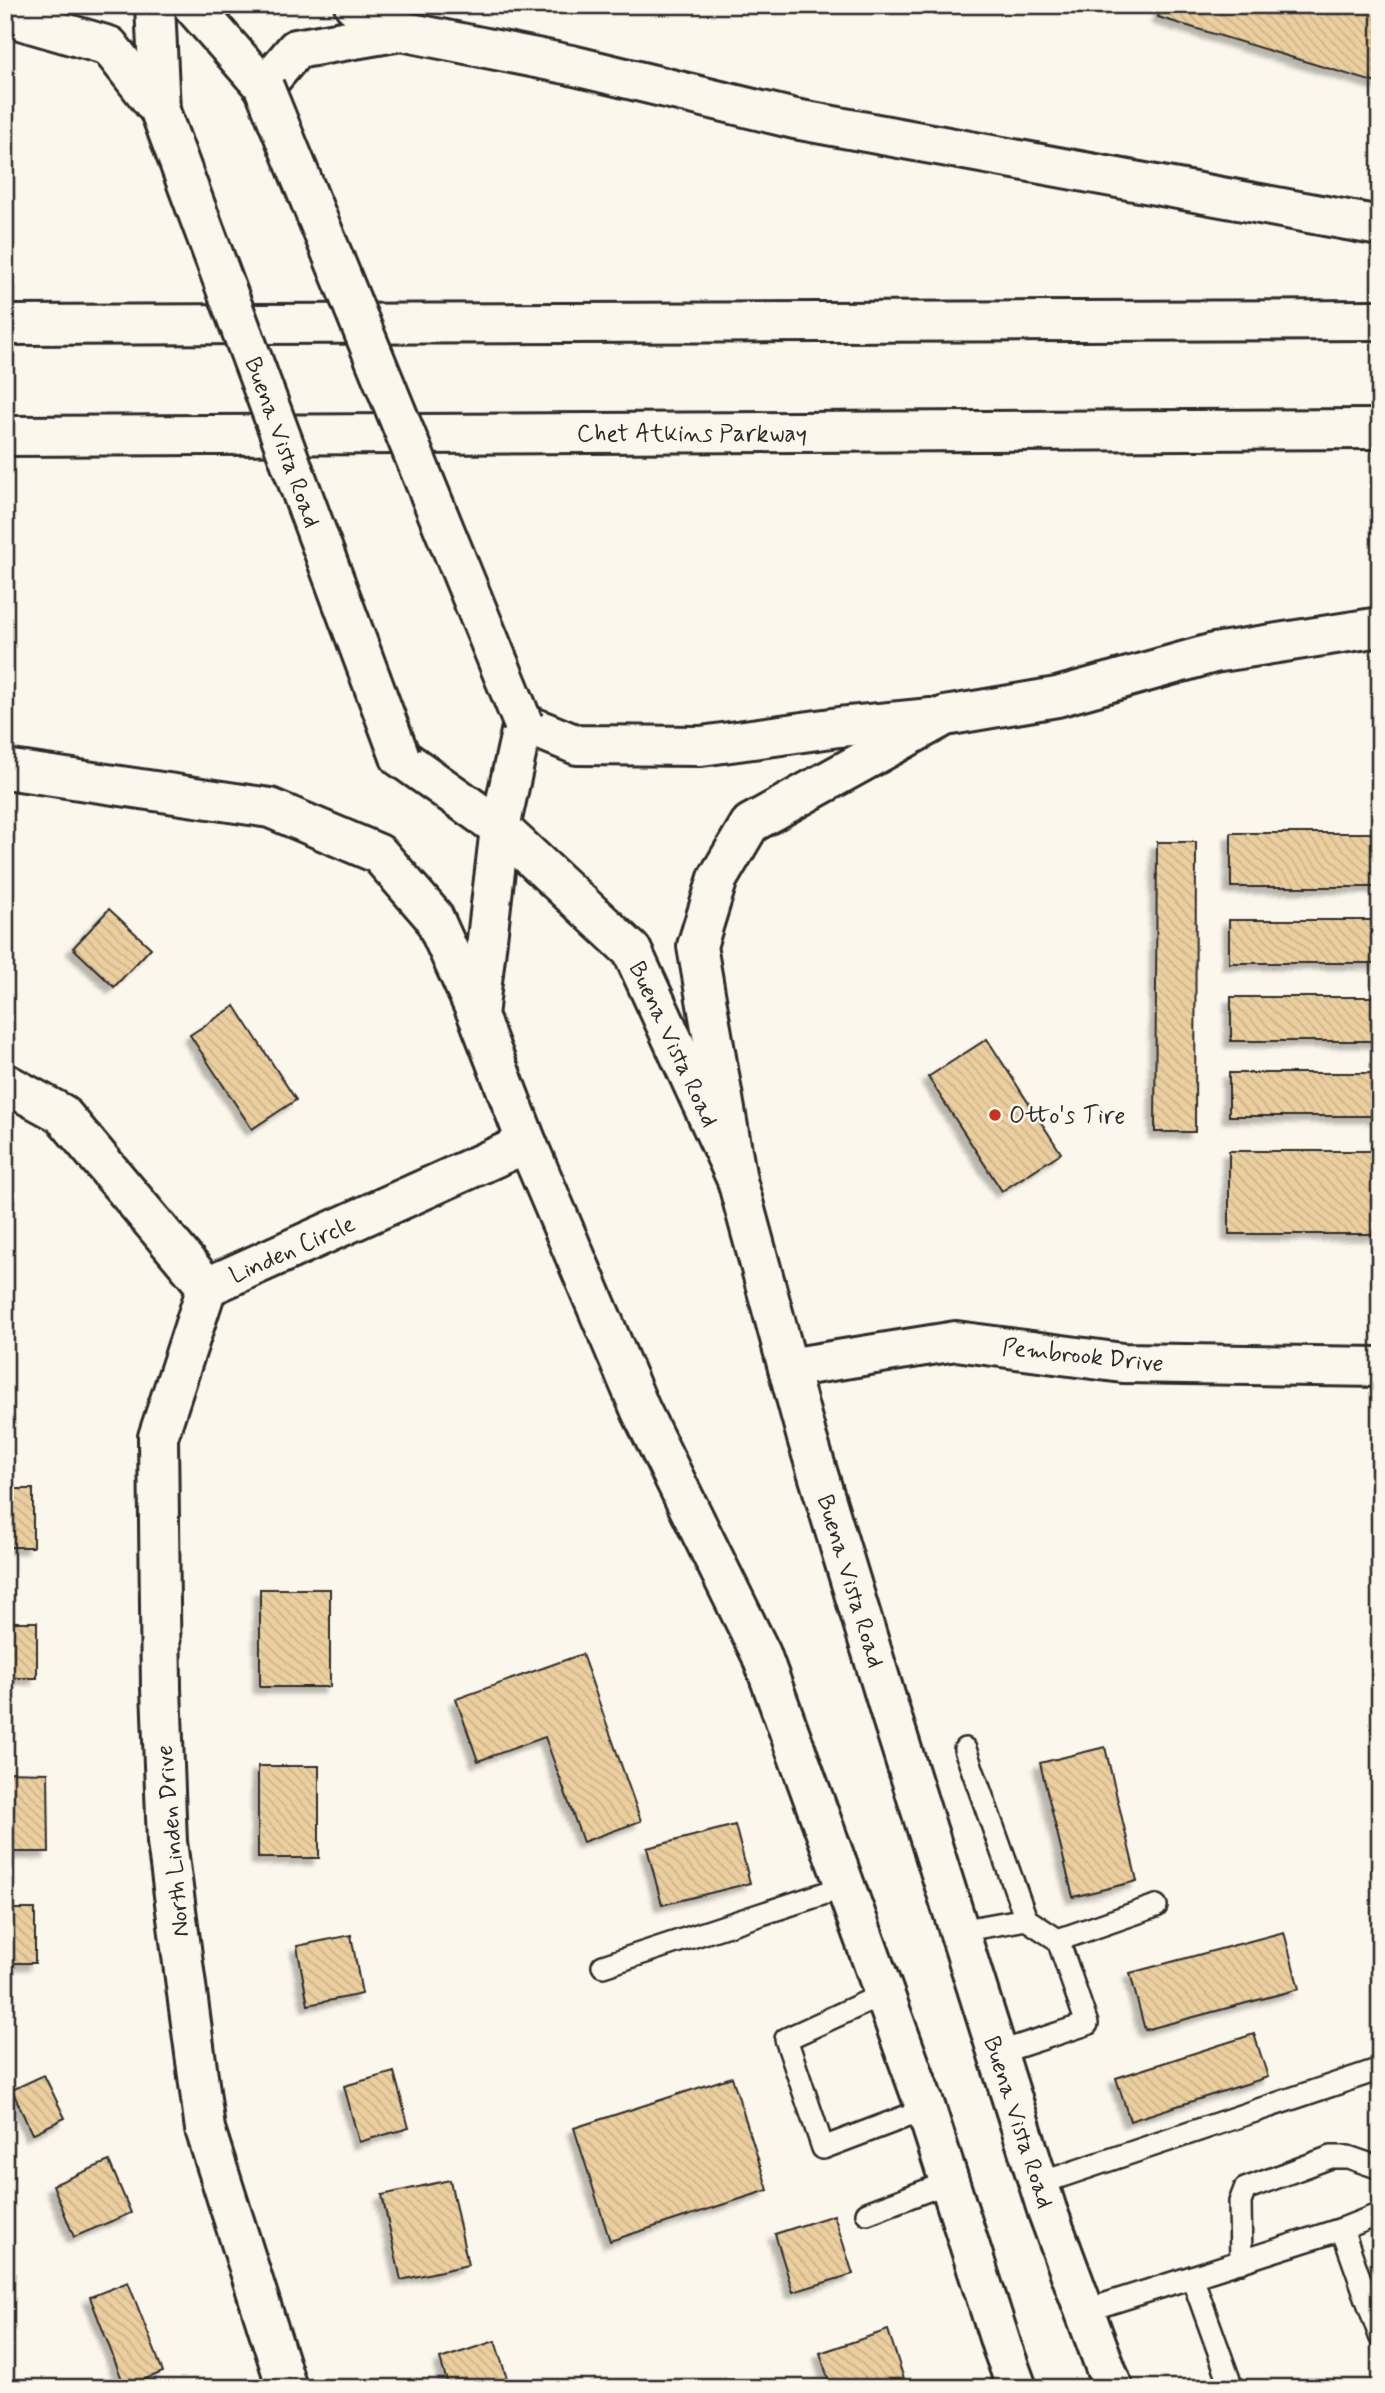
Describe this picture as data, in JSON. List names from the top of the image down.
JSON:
{
  "streets": {
    "main road": [
      "Chet Atkins Parkway",
      "Buena Vista Road",
      "Linden Circle",
      "Pembrook Drive",
      "North Linden Drive"
    ]
  },
  "crossings": [
    ["Buena Vista Road", "Pembrook Drive"],
    ["Linden Circle", "North Linden Drive"]
  ],
  "places": ["Otto's Tire"]
}
